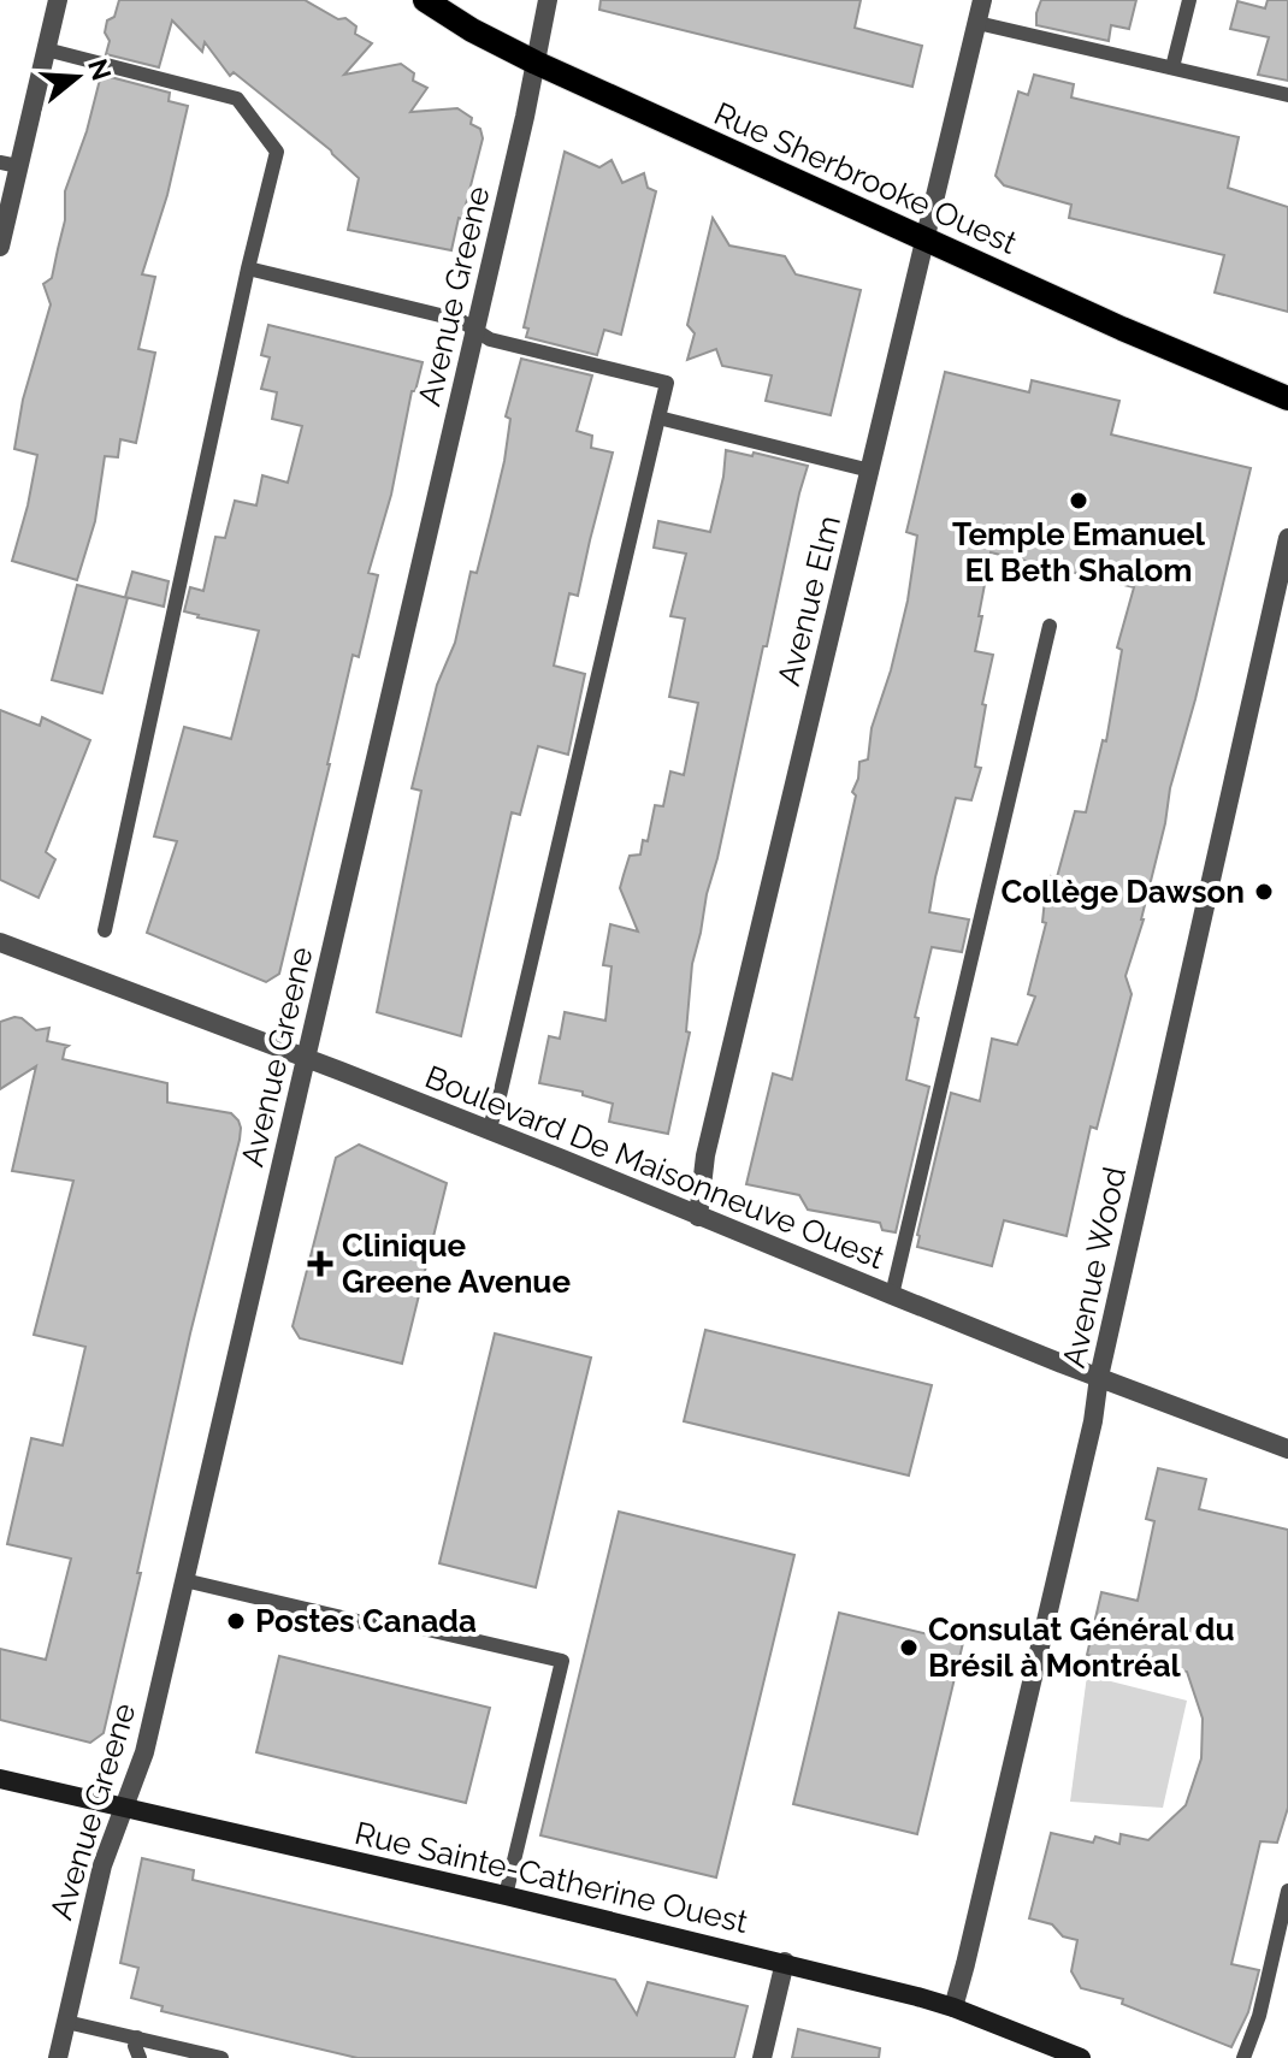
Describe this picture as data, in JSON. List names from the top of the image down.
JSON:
{
  "streets": {
    "main road": ["Rue Sherbrooke Ouest"],
    "street": [
      "Avenue Greene",
      "Avenue Elm",
      "Boulevard De Maisonneuve Ouest",
      "Avenue Wood",
      "Rue Sainte-Catherine Ouest"
    ]
  },
  "crossings": [
    ["Rue Sherbrooke Ouest", "Avenue Greene"],
    ["Rue Sherbrooke Ouest", "Avenue Elm"],
    ["Avenue Greene", "Boulevard De Maisonneuve Ouest"],
    ["Avenue Greene", "Rue Sainte-Catherine Ouest"],
    ["Avenue Elm", "Boulevard De Maisonneuve Ouest"],
    ["Boulevard De Maisonneuve Ouest", "Avenue Wood"],
    ["Avenue Wood", "Rue Sainte-Catherine Ouest"]
  ],
  "places": {
    "other": [
      "Temple Emanuel El Beth Shalom",
      "Collège Dawson",
      "Postes Canada",
      "Consulat Général du Brésil à Montréal"
    ],
    "health": ["Clinique Greene Avenue"]
  },
  "north": "right"
}
